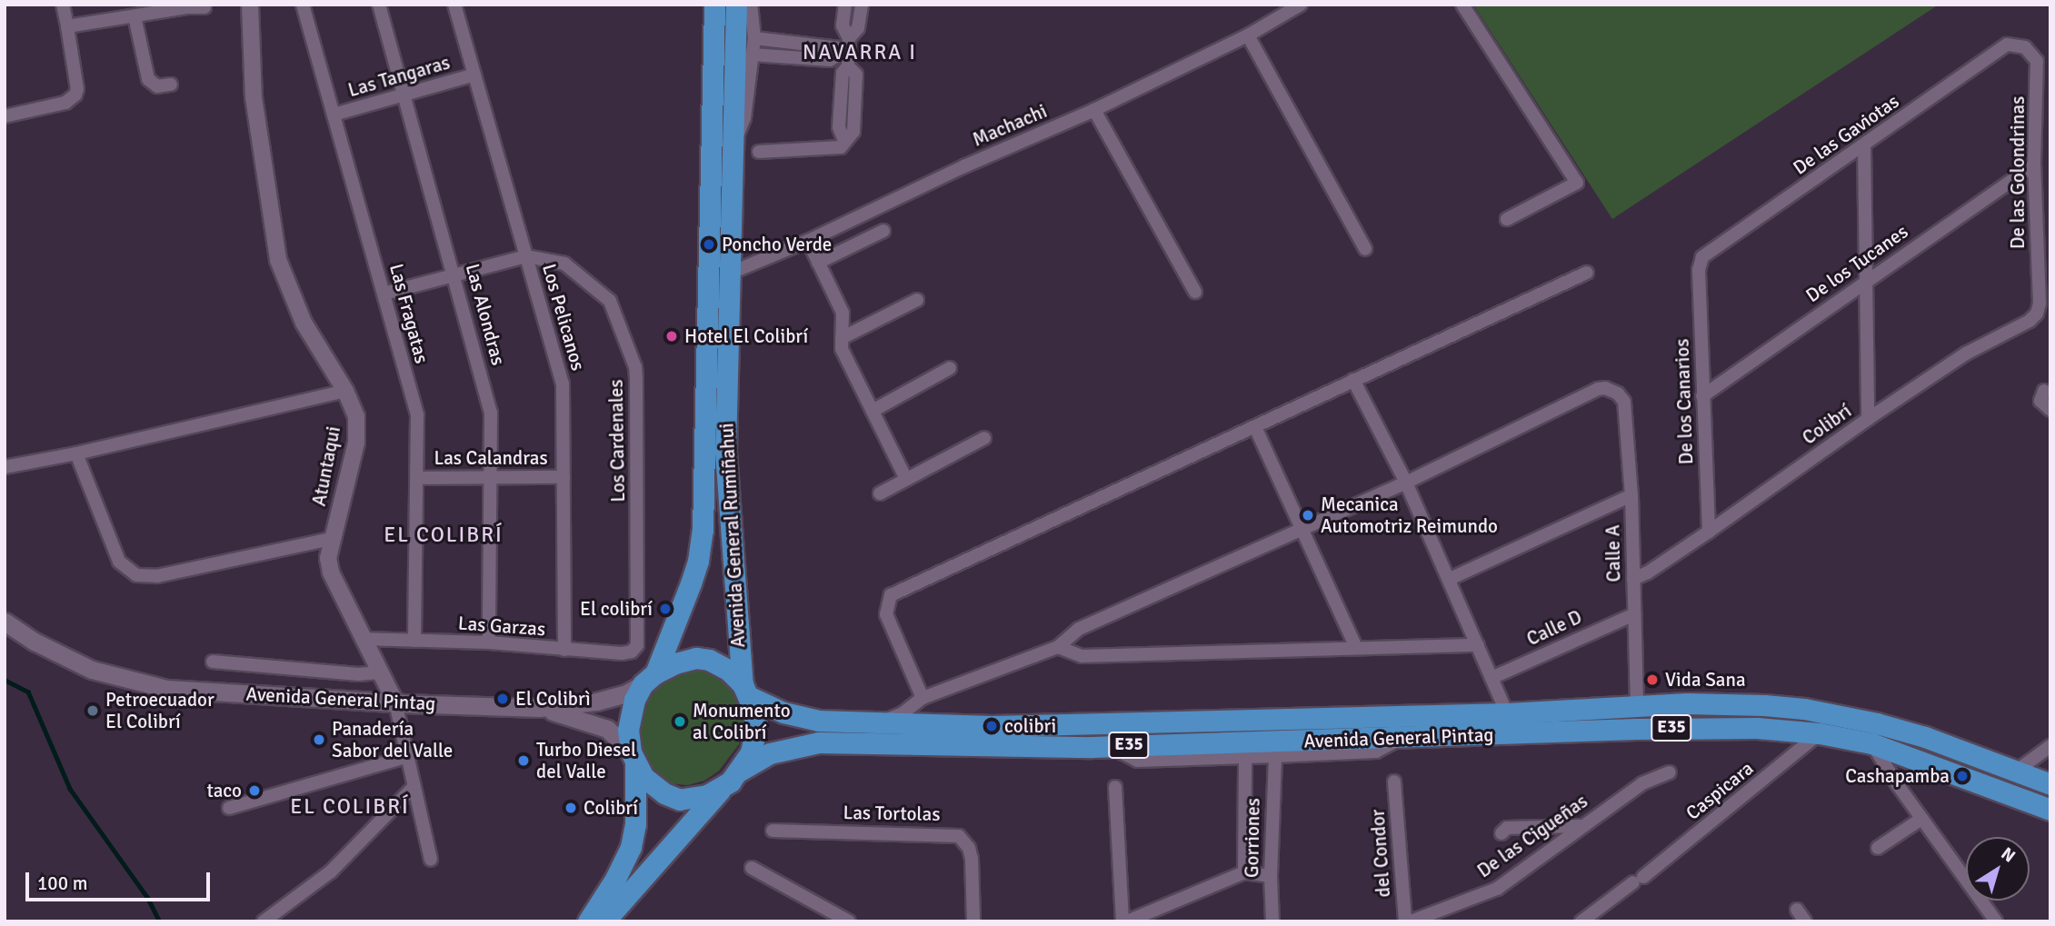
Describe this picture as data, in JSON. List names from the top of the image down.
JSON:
{
  "streets": {
    "highway": ["Avenida General Rumiñahui", "Avenida General Pintag", "E35"],
    "street": [
      "Las Tangaras",
      "Machachi",
      "De las Gaviotas",
      "De las Golondrinas",
      "De los Tucanes",
      "Las Fragatas",
      "Las Alondras",
      "Los Pelicanos",
      "De los Canarios",
      "Colibrí",
      "Los Cardenales",
      "Las Calandras",
      "Atuntaqui",
      "Calle A",
      "Las Garzas",
      "Calle D",
      "Caspicara",
      "Las Tortolas",
      "De las Cigueñas",
      "Gorriones",
      "del Condor"
    ]
  },
  "crossings": [
    ["Las Tangaras", "Las Fragatas"],
    ["Las Tangaras", "Las Alondras"],
    ["Las Tangaras", "Los Pelicanos"],
    ["Machachi", "Avenida General Rumiñahui"],
    ["De las Gaviotas", "De las Golondrinas"],
    ["De las Gaviotas", "De los Canarios"],
    ["De las Golondrinas", "De los Tucanes"],
    ["De las Golondrinas", "Colibrí"],
    ["De los Tucanes", "De los Canarios"],
    ["Las Fragatas", "Las Calandras"],
    ["Las Fragatas", "Las Garzas"],
    ["Las Alondras", "Las Calandras"],
    ["Las Alondras", "Las Garzas"],
    ["Los Pelicanos", "Los Cardenales"],
    ["Los Pelicanos", "Las Calandras"],
    ["Los Pelicanos", "Las Garzas"],
    ["De los Canarios", "Colibrí"],
    ["Colibrí", "Calle A"],
    ["Los Cardenales", "Las Garzas"],
    ["Atuntaqui", "Las Garzas"],
    ["Atuntaqui", "Avenida General Pintag"],
    ["Avenida General Rumiñahui", "Avenida General Pintag"],
    ["Avenida General Rumiñahui", "E35"],
    ["Calle A", "Calle D"],
    ["Calle A", "Avenida General Pintag"],
    ["Avenida General Pintag", "E35"],
    ["Avenida General Pintag", "Caspicara"]
  ],
  "districts": ["NAVARRA I", "EL COLIBRÍ", "EL COLIBRÍ"],
  "places": [
    "Poncho Verde",
    "Hotel El Colibrí",
    "Mecanica Automotriz Reimundo",
    "El colibrí",
    "Vida Sana",
    "El Colibrì",
    "Petroecuador El Colibrí",
    "Monumento al Colibrí",
    "colibri",
    "Panadería Sabor del Valle",
    "Turbo Diesel del Valle",
    "Cashapamba",
    "taco",
    "Colibrí"
  ],
  "scale_bar": "100 m",
  "north": "top right"
}
